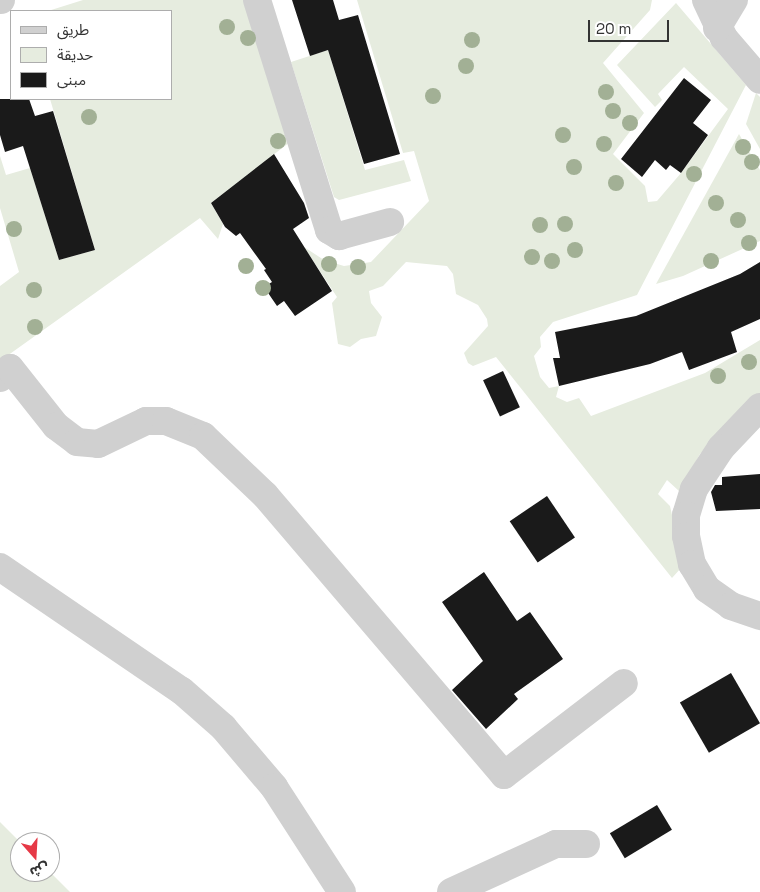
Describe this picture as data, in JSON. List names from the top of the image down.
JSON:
{
  "legend": ["طريق", "حديقة", "مبنى"],
  "scale_bar": "20 m",
  "north": "bottom"
}
